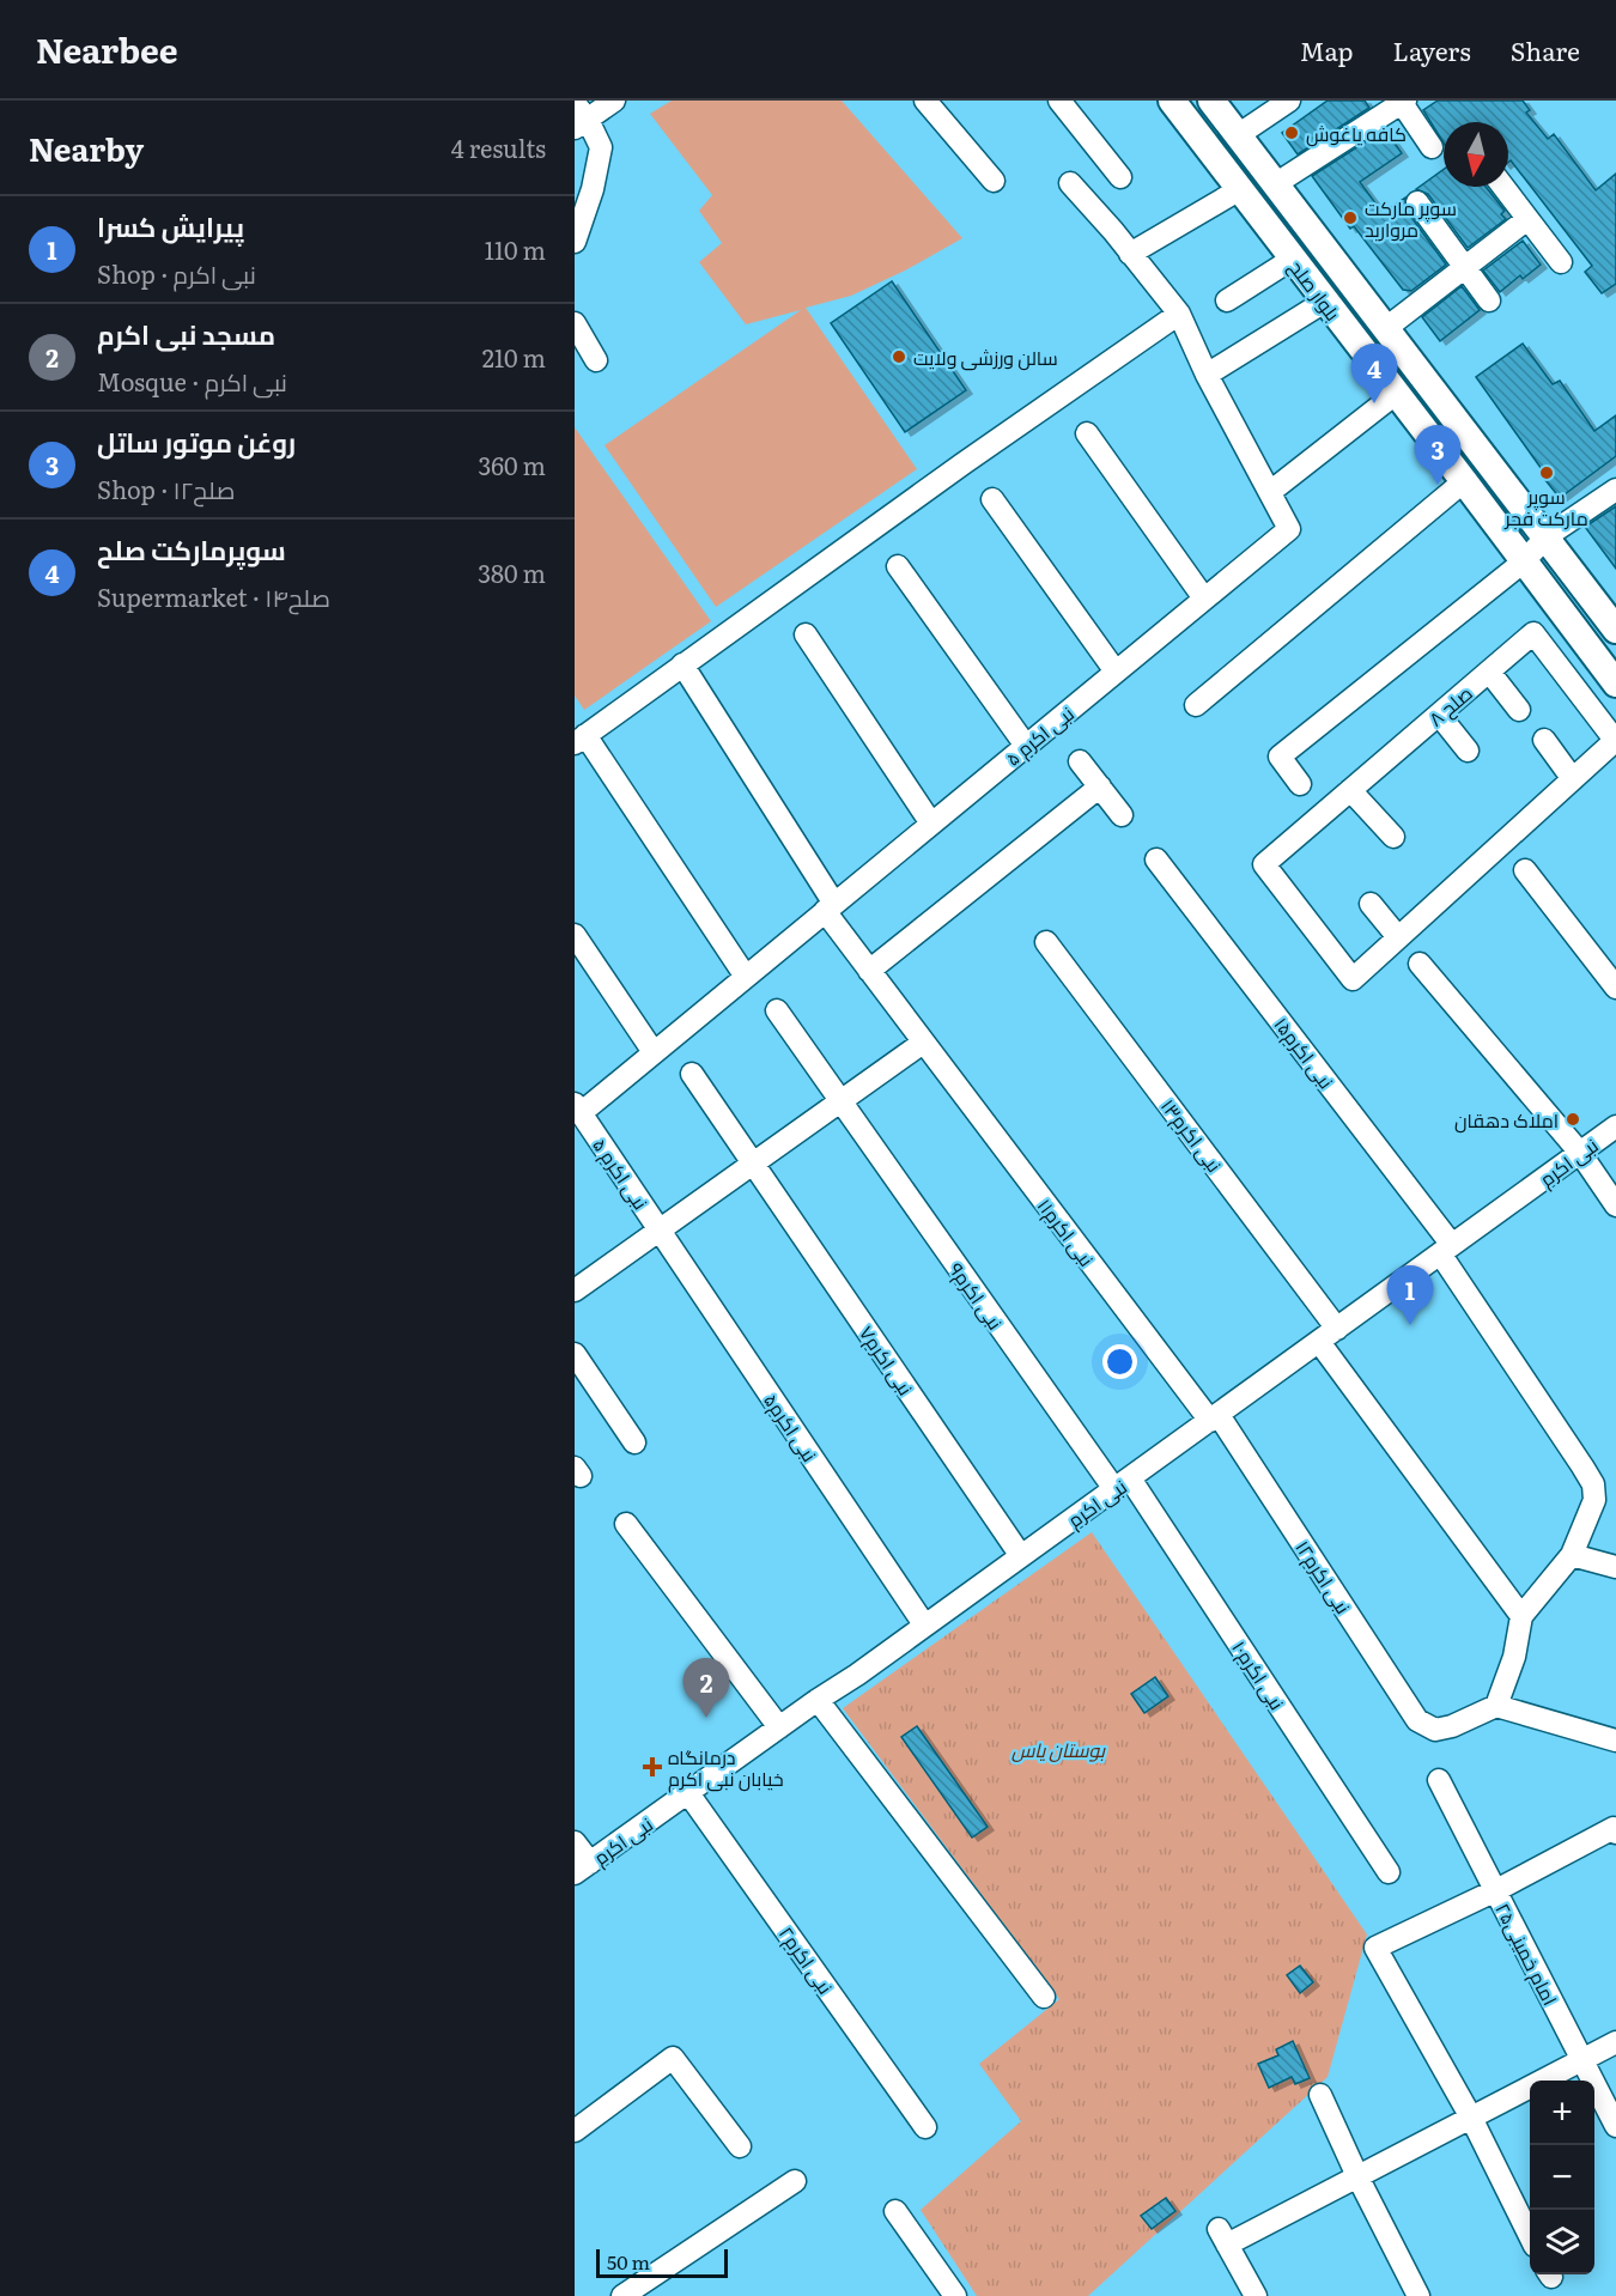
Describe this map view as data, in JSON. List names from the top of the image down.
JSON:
{
  "streets": {
    "main road": ["بلوار صلح"],
    "street": [
      "۸ صلح",
      "نبی اکرم ۵",
      "نبی اکرم۱۵",
      "نبی اکرم۱۳",
      "نبی اکرم",
      "نبی اکرم۱۱",
      "نبی اکرم۹",
      "نبی اکرم۷",
      "نبی اکرم۵",
      "نبی اکرم۱۲",
      "نبی اکرم۱۰",
      "امام خمینی۲۵",
      "نبی اکرم۲"
    ]
  },
  "crossings": [
    ["نبی اکرم ۵", "نبی اکرم۱۱"],
    ["نبی اکرم ۵", "نبی اکرم۵"],
    ["نبی اکرم۱۵", "نبی اکرم"],
    ["نبی اکرم۱۳", "نبی اکرم"],
    ["نبی اکرم", "نبی اکرم۱۱"],
    ["نبی اکرم", "نبی اکرم۹"],
    ["نبی اکرم", "نبی اکرم۷"],
    ["نبی اکرم", "نبی اکرم۵"],
    ["نبی اکرم", "نبی اکرم۱۲"],
    ["نبی اکرم", "نبی اکرم۱۰"],
    ["نبی اکرم", "نبی اکرم۲"],
    ["نبی اکرم۱۱", "نبی اکرم۱۲"],
    ["نبی اکرم۹", "نبی اکرم۱۰"]
  ],
  "parks": ["بوستان یاس"],
  "places": {
    "other": [
      "کافه یاغوش",
      "سوپر مارکت مروارید",
      "سالن ورزشی ولایت",
      "سوپر مارکت فجر",
      "املاک دهقان"
    ],
    "health": ["درمانگاه خیابان نبی اکرم"]
  },
  "scale_bar": "50 m",
  "north": "bottom",
  "page": {
    "header": "Nearbee",
    "nav": ["Map", "Layers", "Share"],
    "heading": ["Nearby", "4 results"],
    "list": [
      {
        "mark": "1",
        "name": "پیرایش کسرا",
        "note": "Shop · نبی اکرم",
        "value": "110 m"
      },
      {
        "mark": "2",
        "name": "مسجد نبی اکرم",
        "note": "Mosque · نبی اکرم",
        "value": "210 m"
      },
      {
        "mark": "3",
        "name": "روغن موتور ساتل",
        "note": "Shop · صلح۱۲",
        "value": "360 m"
      },
      {
        "mark": "4",
        "name": "سوپرمارکت صلح",
        "note": "Supermarket · صلح۱۴",
        "value": "380 m"
      }
    ],
    "pins": [
      "4",
      "3",
      "1",
      "2"
    ],
    "map_buttons": ["+", "−"],
    "scale": "50 m"
  }
}
